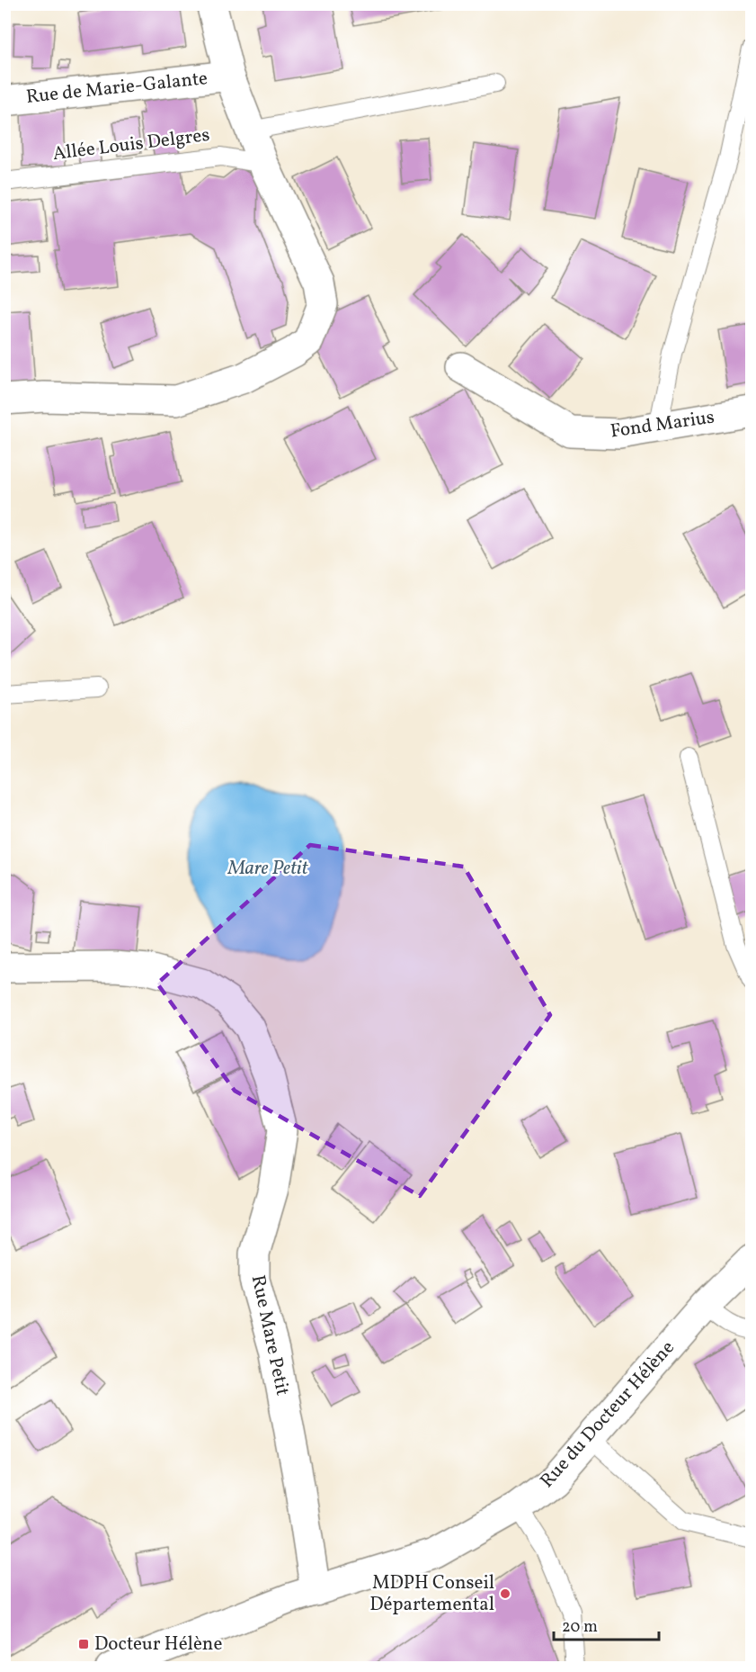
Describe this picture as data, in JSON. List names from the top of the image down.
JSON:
{
  "streets": {
    "street": [
      "Rue de Marie-Galante",
      "Fond Marius",
      "Rue Mare Petit",
      "Rue du Docteur Hélène"
    ],
    "lane": ["Allée Louis Delgres"]
  },
  "crossings": [
    ["Rue Mare Petit", "Rue du Docteur Hélène"]
  ],
  "water": ["Mare Petit"],
  "places": {
    "other": ["MDPH Conseil Départemental"],
    "transit": ["Docteur Hélène"]
  },
  "scale_bar": "20 m"
}
